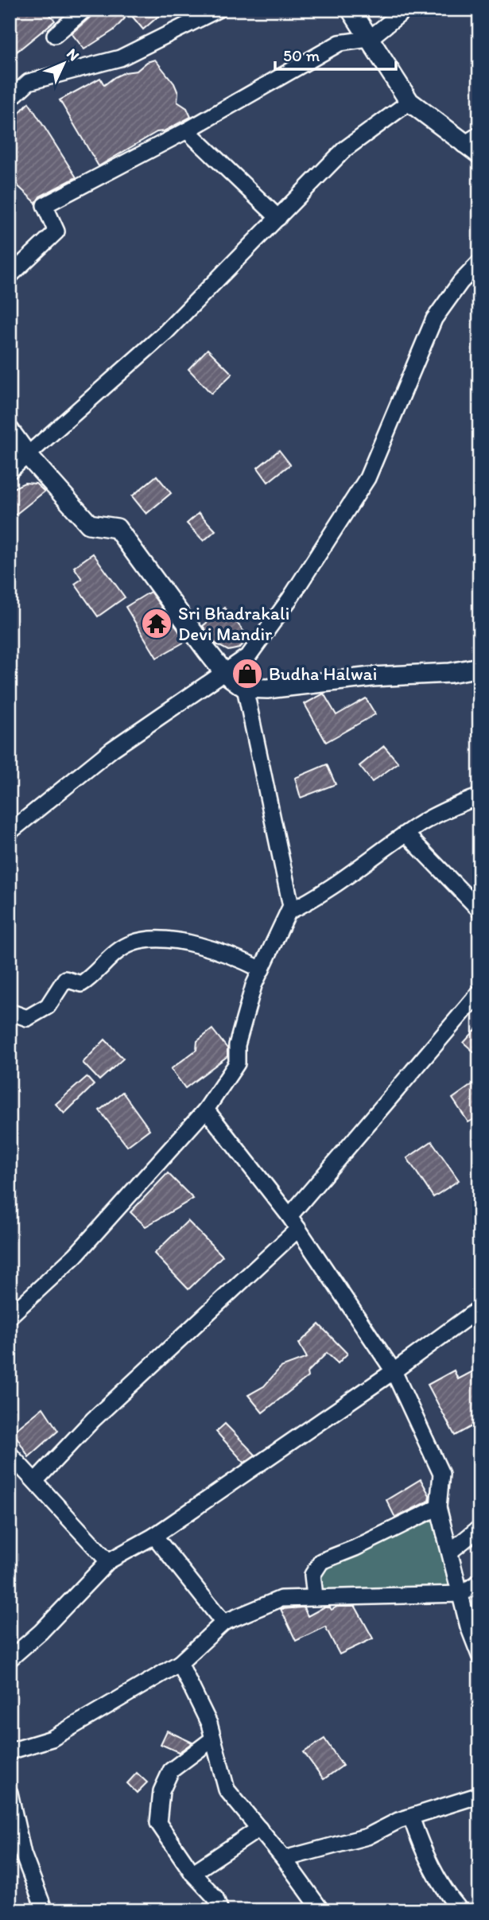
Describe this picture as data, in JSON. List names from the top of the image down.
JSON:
{
  "places": {
    "temple": ["Sri Bhadrakali Devi Mandir"],
    "shop": ["Budha Halwai"]
  },
  "scale_bar": "50 m",
  "north": "top right"
}
